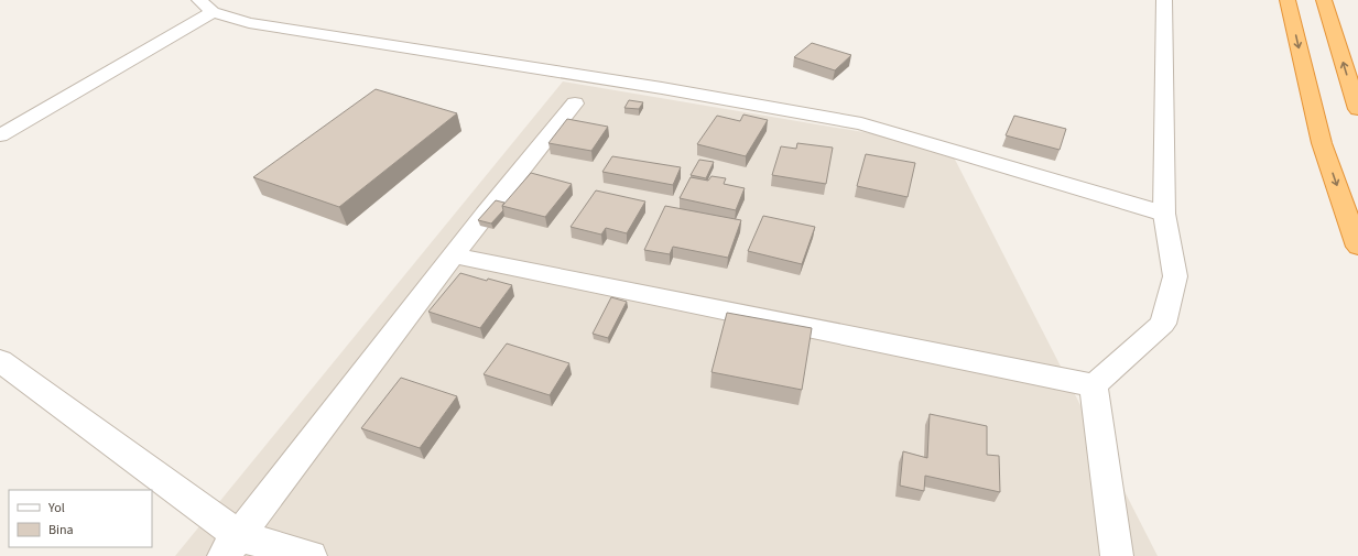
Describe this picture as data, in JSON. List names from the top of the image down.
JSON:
{
  "legend": ["Yol", "Bina"]
}
